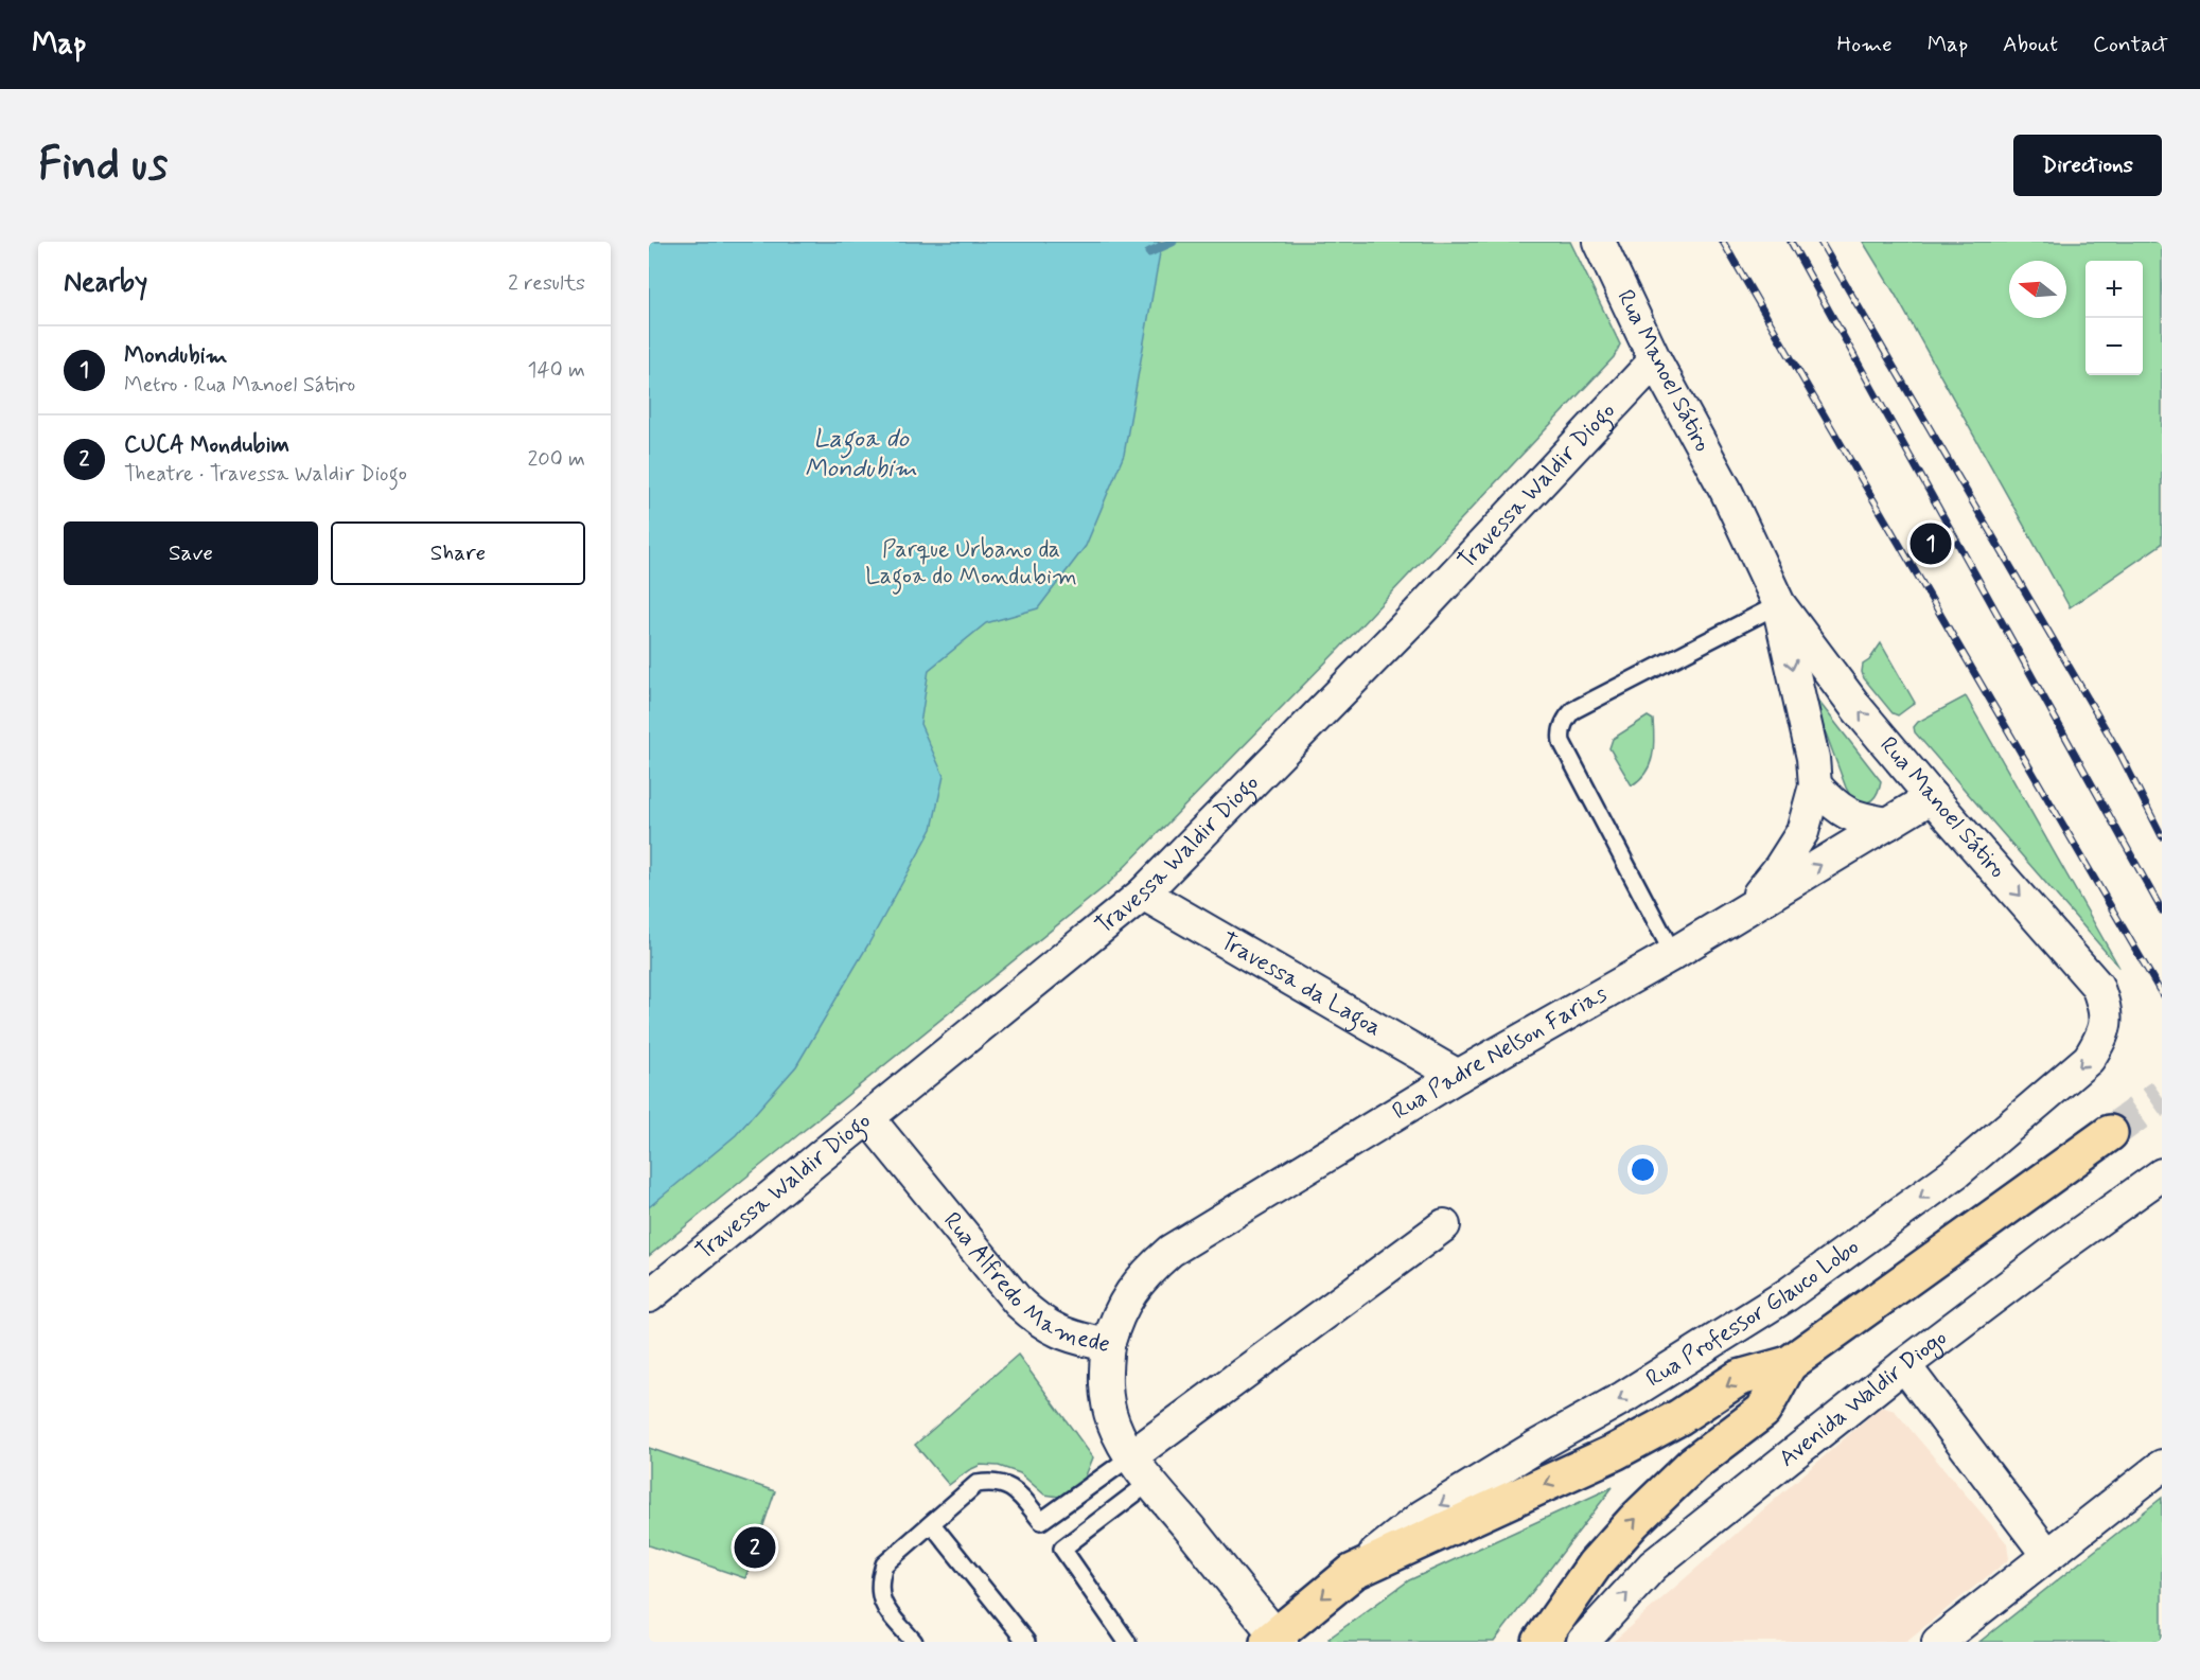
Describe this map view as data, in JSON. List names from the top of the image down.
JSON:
{
  "streets": {
    "main road": ["Rua Professor Glauco Lobo"],
    "street": [
      "Rua Manoel Sátiro",
      "Travessa Waldir Diogo",
      "Travessa da Lagoa",
      "Rua Padre Nelson Farias",
      "Rua Alfredo Mamede",
      "Avenida Waldir Diogo"
    ]
  },
  "crossings": [
    ["Rua Manoel Sátiro", "Travessa Waldir Diogo"],
    ["Rua Manoel Sátiro", "Rua Padre Nelson Farias"],
    ["Rua Manoel Sátiro", "Rua Professor Glauco Lobo"],
    ["Travessa Waldir Diogo", "Travessa da Lagoa"],
    ["Travessa Waldir Diogo", "Rua Alfredo Mamede"],
    ["Travessa da Lagoa", "Rua Padre Nelson Farias"],
    ["Rua Padre Nelson Farias", "Rua Alfredo Mamede"],
    ["Rua Alfredo Mamede", "Rua Professor Glauco Lobo"]
  ],
  "water": ["Lagoa do Mondubim"],
  "parks": ["Parque Urbano da Lagoa do Mondubim"],
  "north": "left",
  "page": {
    "header": "Map",
    "nav": [
      "Home",
      "Map",
      "About",
      "Contact"
    ],
    "buttons": [
      "Directions",
      ["Save", "Share"]
    ],
    "title": "Find us",
    "heading": ["Nearby", "2 results"],
    "map_buttons": ["+", "−"],
    "list": [
      {
        "mark": "1",
        "name": "Mondubim",
        "note": "Metro · Rua Manoel Sátiro",
        "value": "140 m"
      },
      {
        "mark": "2",
        "name": "CUCA Mondubim",
        "note": "Theatre · Travessa Waldir Diogo",
        "value": "200 m"
      }
    ],
    "pins": ["1", "2"]
  }
}
